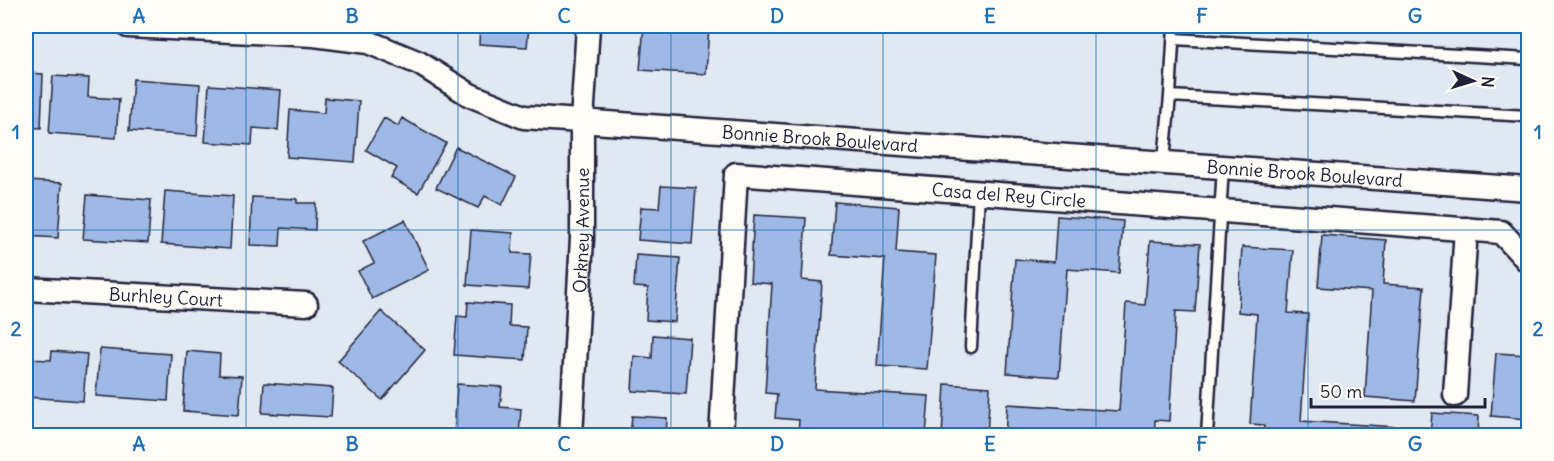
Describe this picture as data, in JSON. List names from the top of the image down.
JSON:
{
  "streets": {
    "street": [
      "Bonnie Brook Boulevard",
      "Casa del Rey Circle",
      "Orkney Avenue",
      "Burhley Court"
    ]
  },
  "crossings": [
    ["Bonnie Brook Boulevard", "Orkney Avenue"]
  ],
  "scale_bar": "50 m",
  "north": "right",
  "grid": {
    "columns": [
      "A",
      "B",
      "C",
      "D",
      "E",
      "F",
      "G"
    ],
    "rows": ["1", "2"]
  }
}
